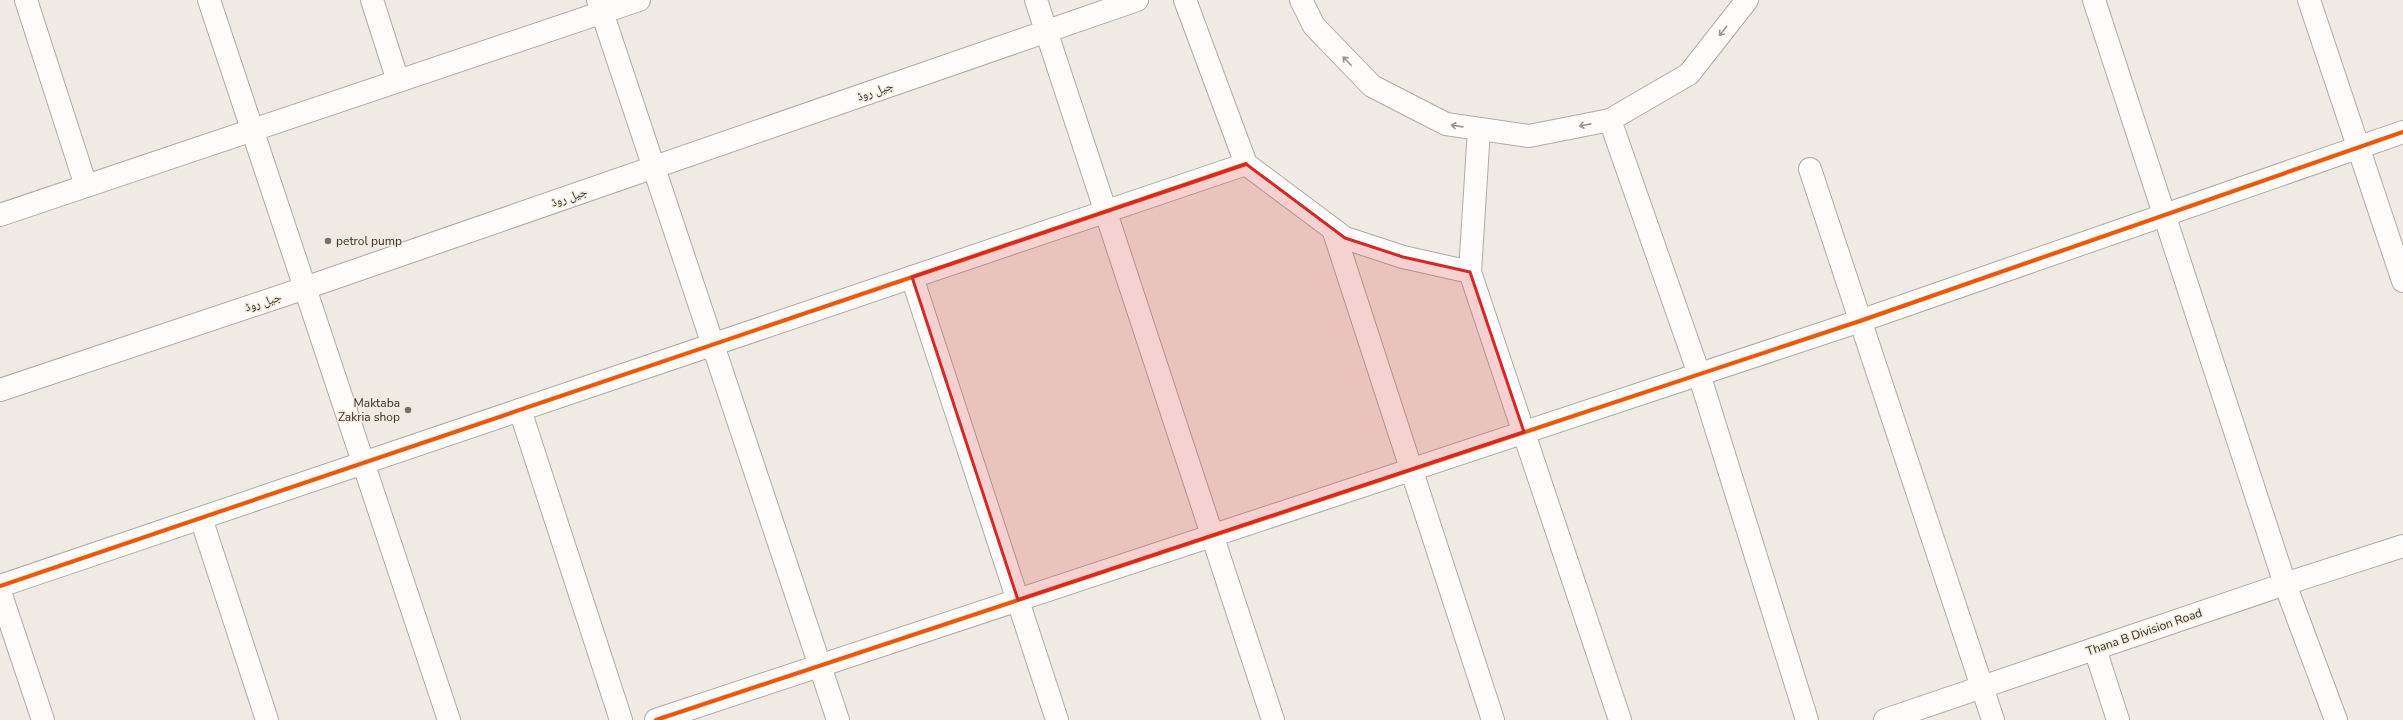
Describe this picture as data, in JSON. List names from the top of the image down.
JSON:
{
  "streets": {
    "street": ["جیل روڈ", "Thana B Division Road"]
  },
  "places": ["petrol pump", "Maktaba Zakria shop"]
}
